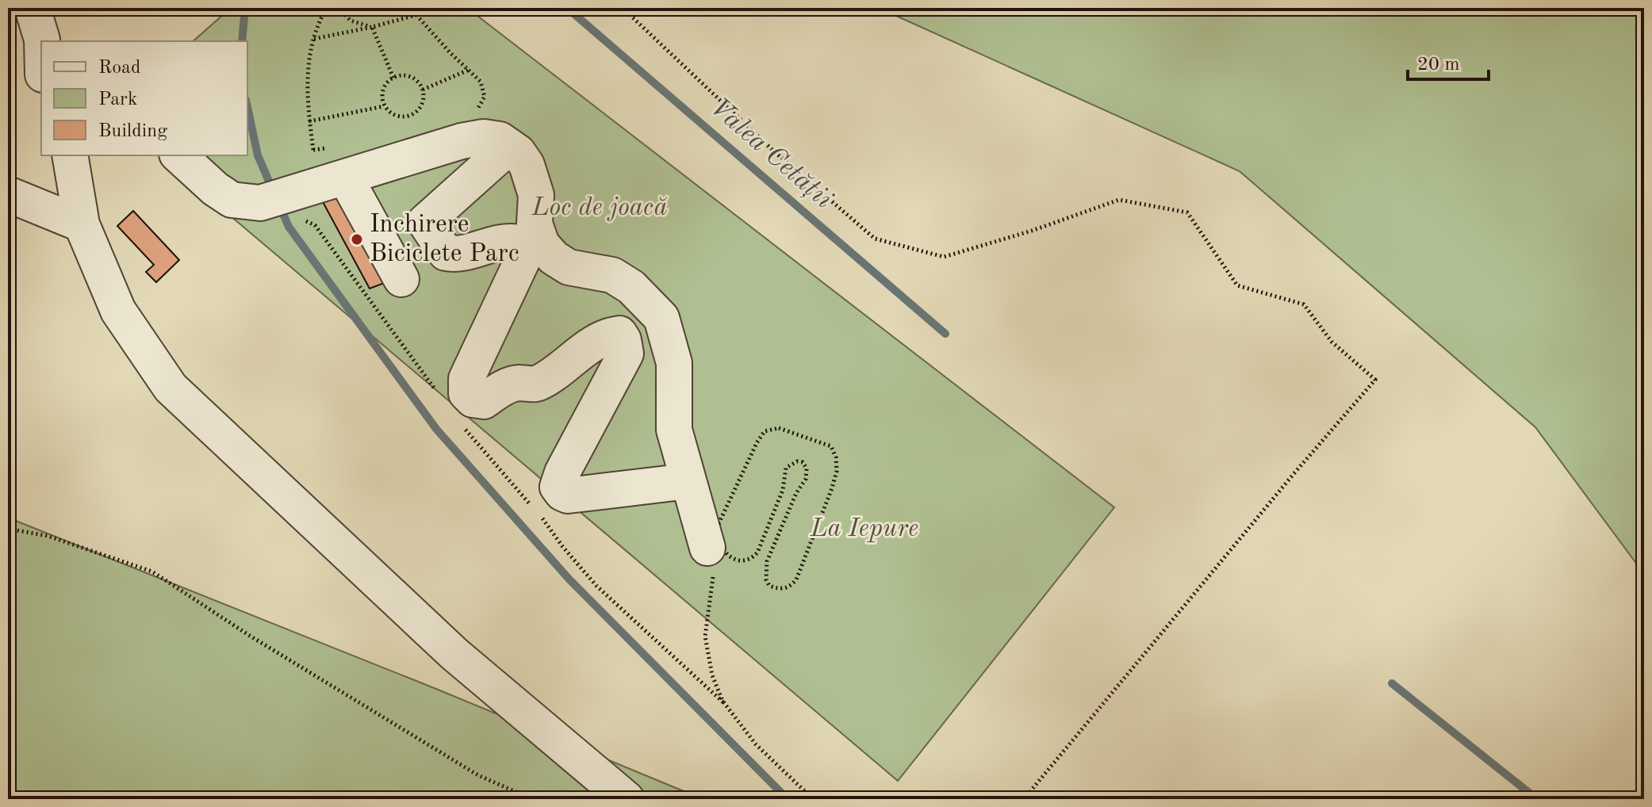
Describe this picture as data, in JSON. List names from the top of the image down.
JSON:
{
  "water": ["Valea Cetății"],
  "parks": ["Loc de joacă", "La Iepure"],
  "places": ["Inchirere Biciclete Parc"],
  "legend": ["Road", "Park", "Building"],
  "scale_bar": "20 m"
}
